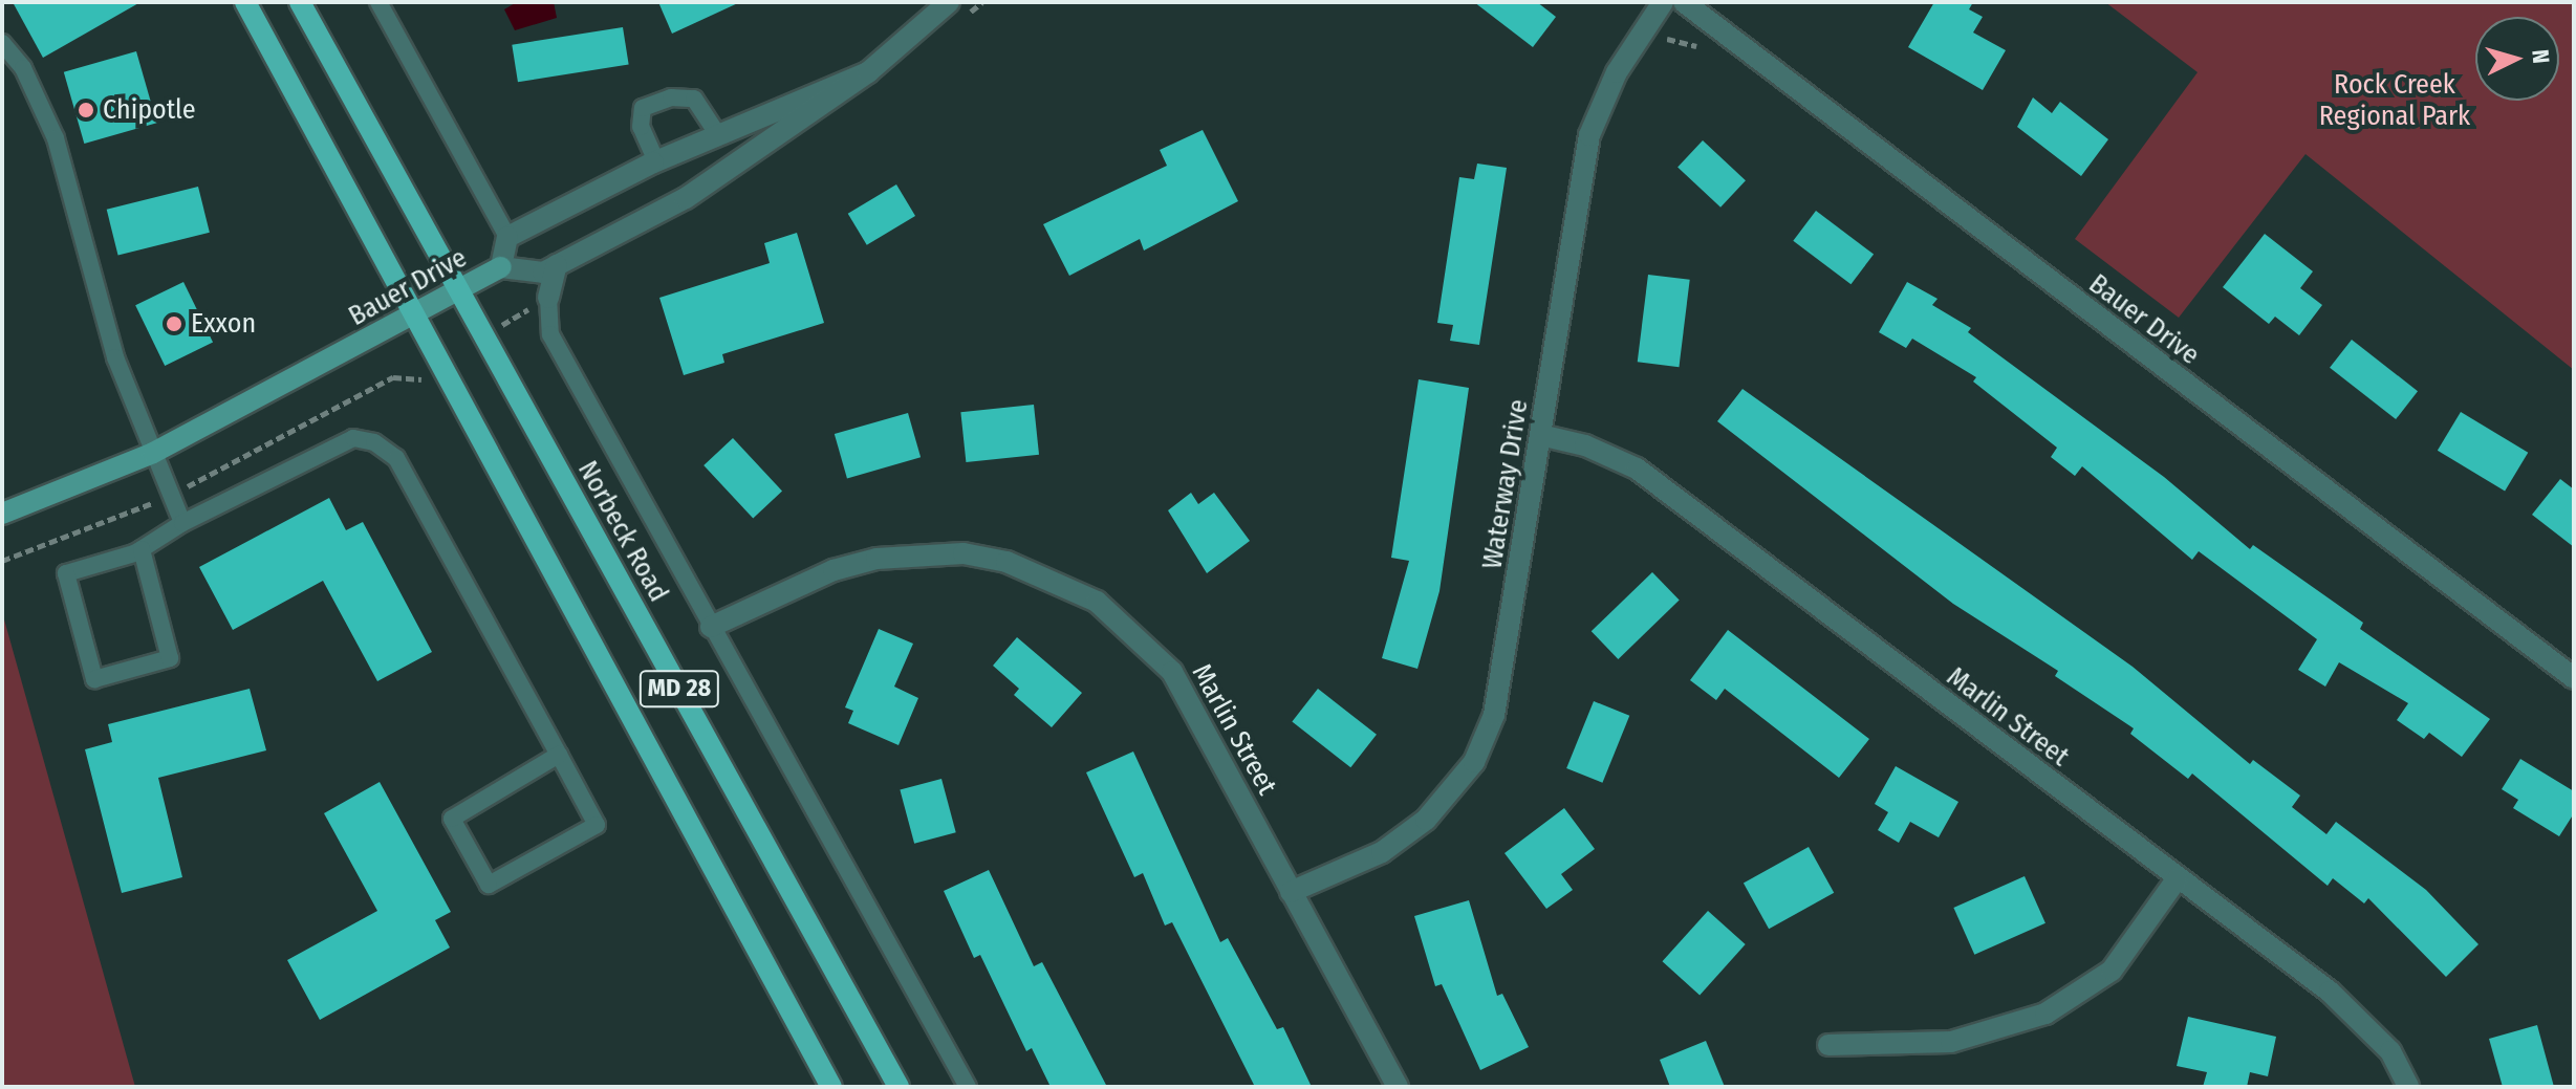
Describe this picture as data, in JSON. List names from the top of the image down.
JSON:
{
  "streets": {
    "main road": ["Norbeck Road", "MD 28"],
    "street": ["Bauer Drive", "Waterway Drive", "Marlin Street"]
  },
  "crossings": [
    ["Bauer Drive", "Norbeck Road"],
    ["Bauer Drive", "MD 28"],
    ["Waterway Drive", "Marlin Street"],
    ["Norbeck Road", "Marlin Street"]
  ],
  "parks": ["Rock Creek Regional Park"],
  "places": ["Chipotle", "Exxon"],
  "north": "right"
}
